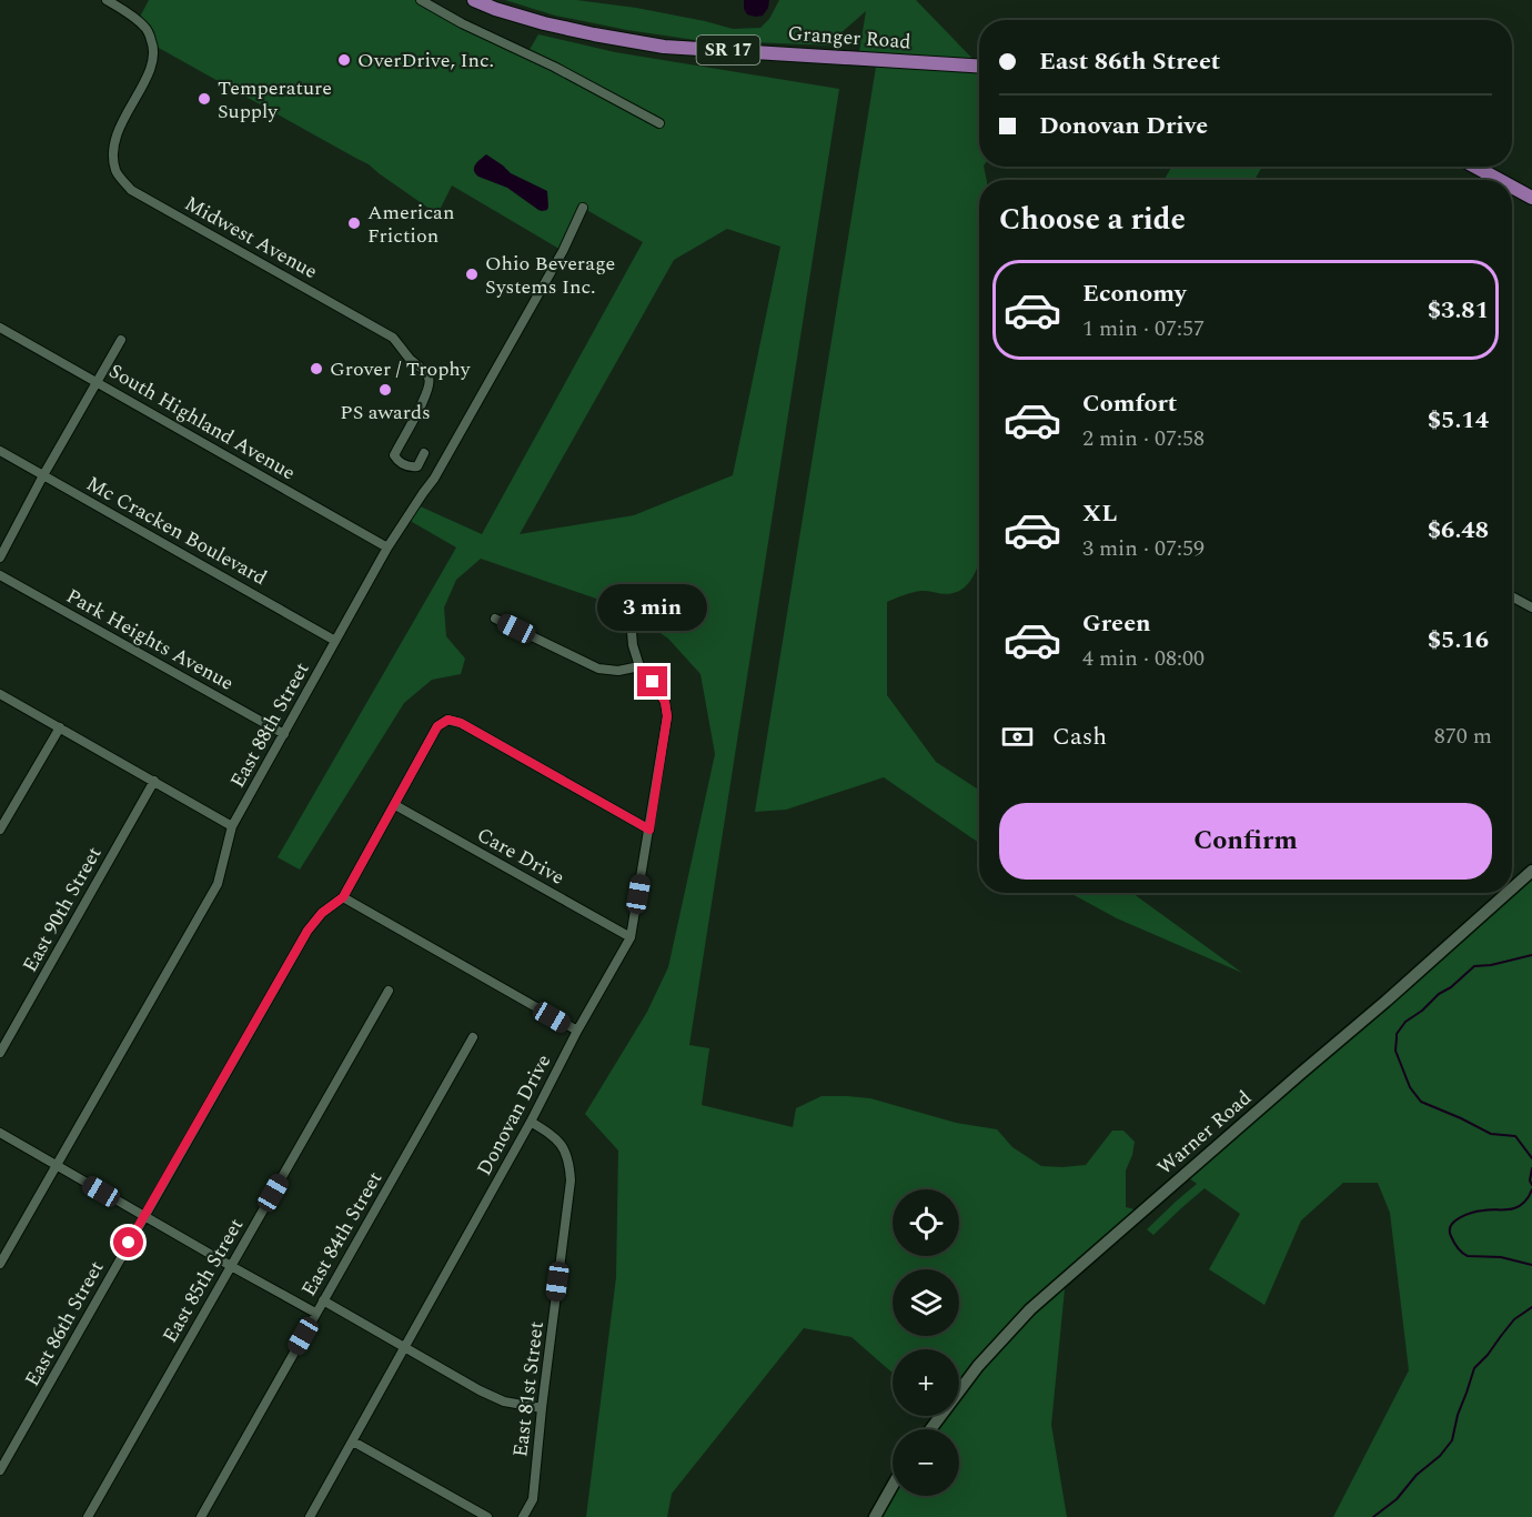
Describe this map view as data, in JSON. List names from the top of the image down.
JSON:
{
  "streets": {
    "main road": ["Granger Road", "SR 17", "Warner Road"],
    "street": [
      "Midwest Avenue",
      "South Highland Avenue",
      "Mc Cracken Boulevard",
      "Park Heights Avenue",
      "East 88th Street",
      "Care Drive",
      "East 90th Street",
      "Donovan Drive",
      "East 84th Street",
      "East 85th Street",
      "East 86th Street",
      "East 81st Street"
    ]
  },
  "crossings": [
    ["South Highland Avenue", "East 88th Street"],
    ["Mc Cracken Boulevard", "East 88th Street"],
    ["Park Heights Avenue", "East 88th Street"],
    ["Care Drive", "Donovan Drive"],
    ["Care Drive", "East 86th Street"],
    ["Donovan Drive", "East 86th Street"],
    ["Donovan Drive", "East 81st Street"]
  ],
  "places": [
    "OverDrive, Inc.",
    "Temperature Supply",
    "American Friction",
    "Ohio Beverage Systems Inc.",
    "Grover / Trophy",
    "PS awards"
  ],
  "page": {
    "banner": ["East 86th Street", "Donovan Drive"],
    "heading": "Choose a ride",
    "list": [
      {
        "name": "Economy",
        "note": "1 min · 07:57",
        "value": "$3.81"
      },
      {
        "name": "Comfort",
        "note": "2 min · 07:58",
        "value": "$5.14"
      },
      {
        "name": "XL",
        "note": "3 min · 07:59",
        "value": "$6.48"
      },
      {
        "name": "Green",
        "note": "4 min · 08:00",
        "value": "$5.16"
      }
    ],
    "bubble": "3 min",
    "pay": ["Cash", "870 m"],
    "buttons": "Confirm",
    "map_buttons": ["+", "−"]
  }
}
